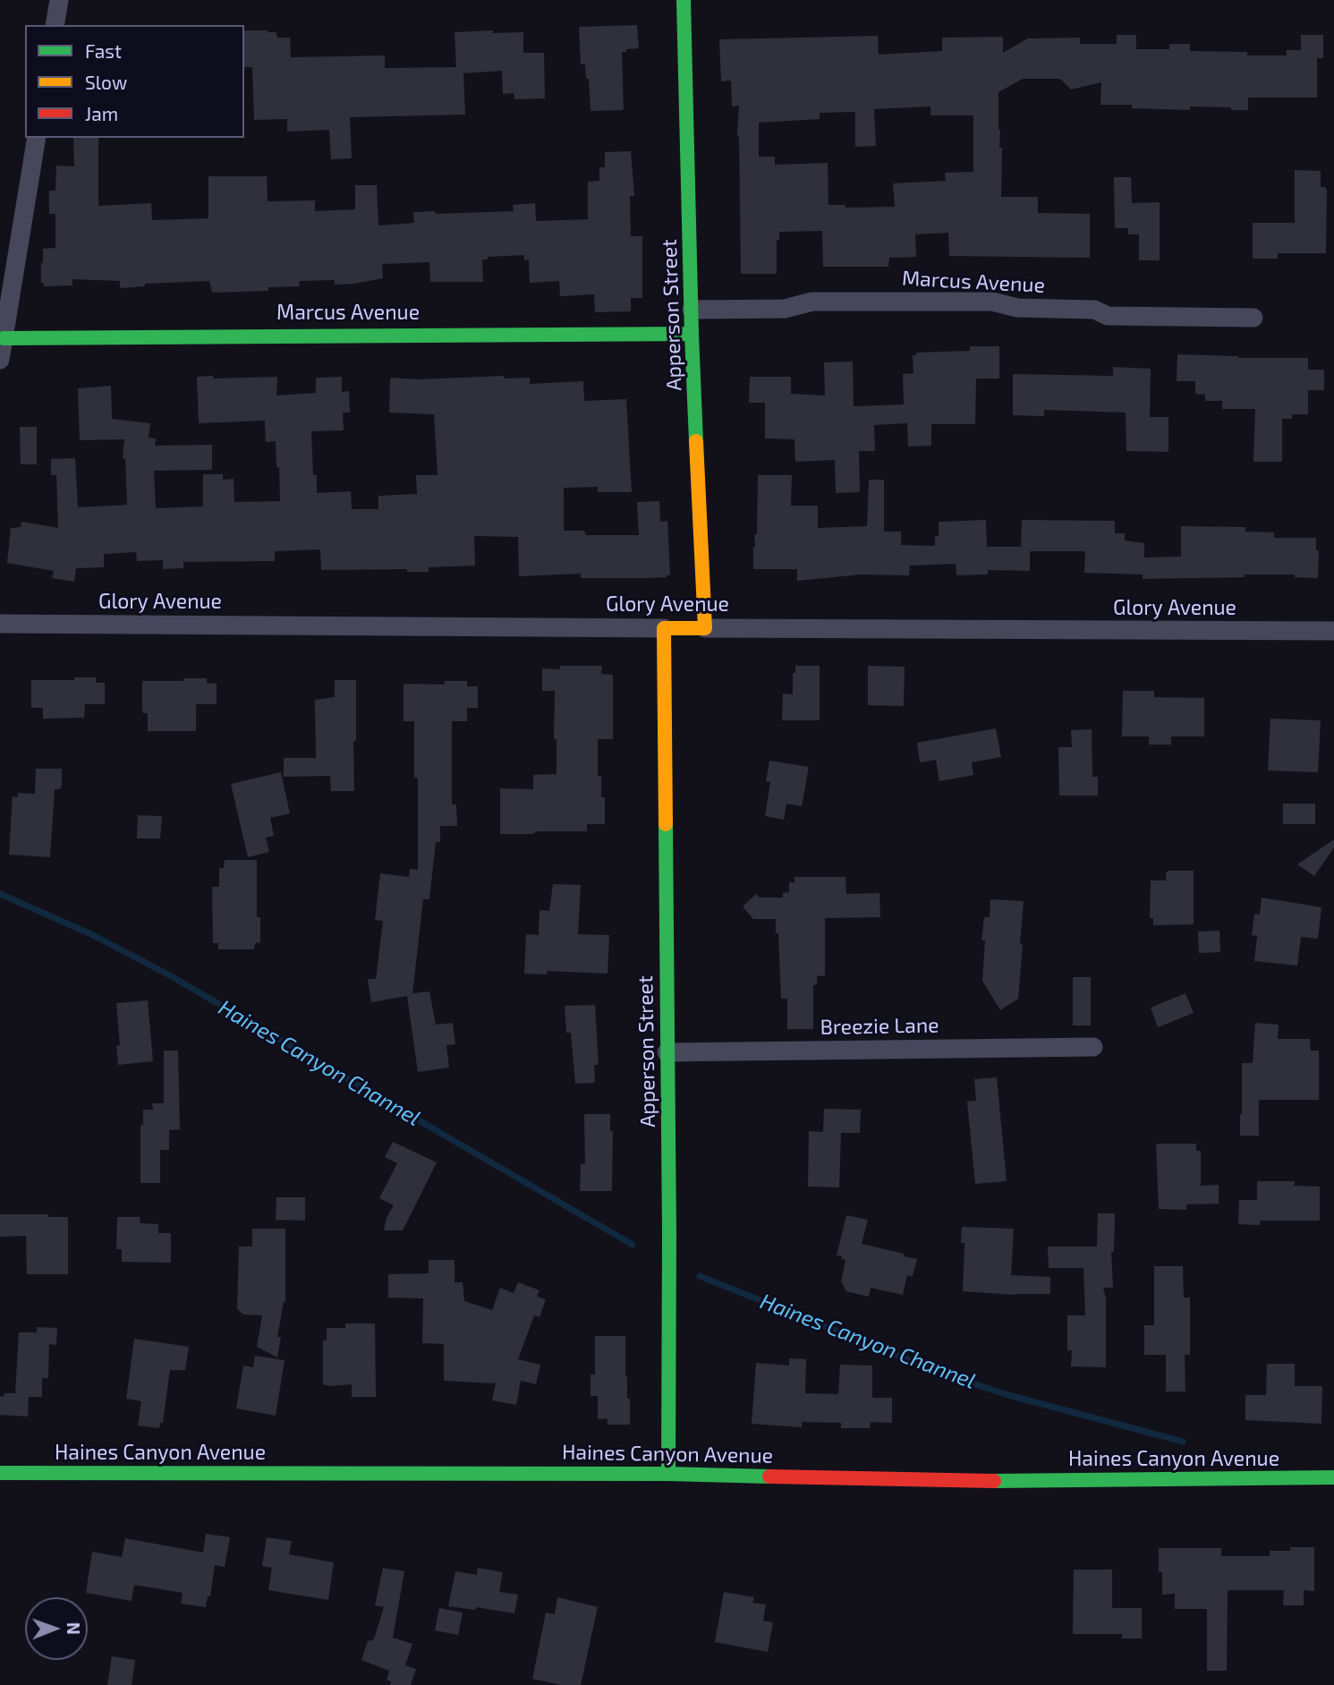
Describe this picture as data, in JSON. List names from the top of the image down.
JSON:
{
  "streets": {
    "street": [
      "Marcus Avenue",
      "Apperson Street",
      "Glory Avenue",
      "Breezie Lane",
      "Haines Canyon Avenue"
    ]
  },
  "crossings": [
    ["Marcus Avenue", "Apperson Street"],
    ["Apperson Street", "Glory Avenue"],
    ["Apperson Street", "Breezie Lane"],
    ["Apperson Street", "Haines Canyon Avenue"]
  ],
  "water": ["Haines Canyon Channel"],
  "legend": ["Fast", "Slow", "Jam"],
  "north": "right"
}
